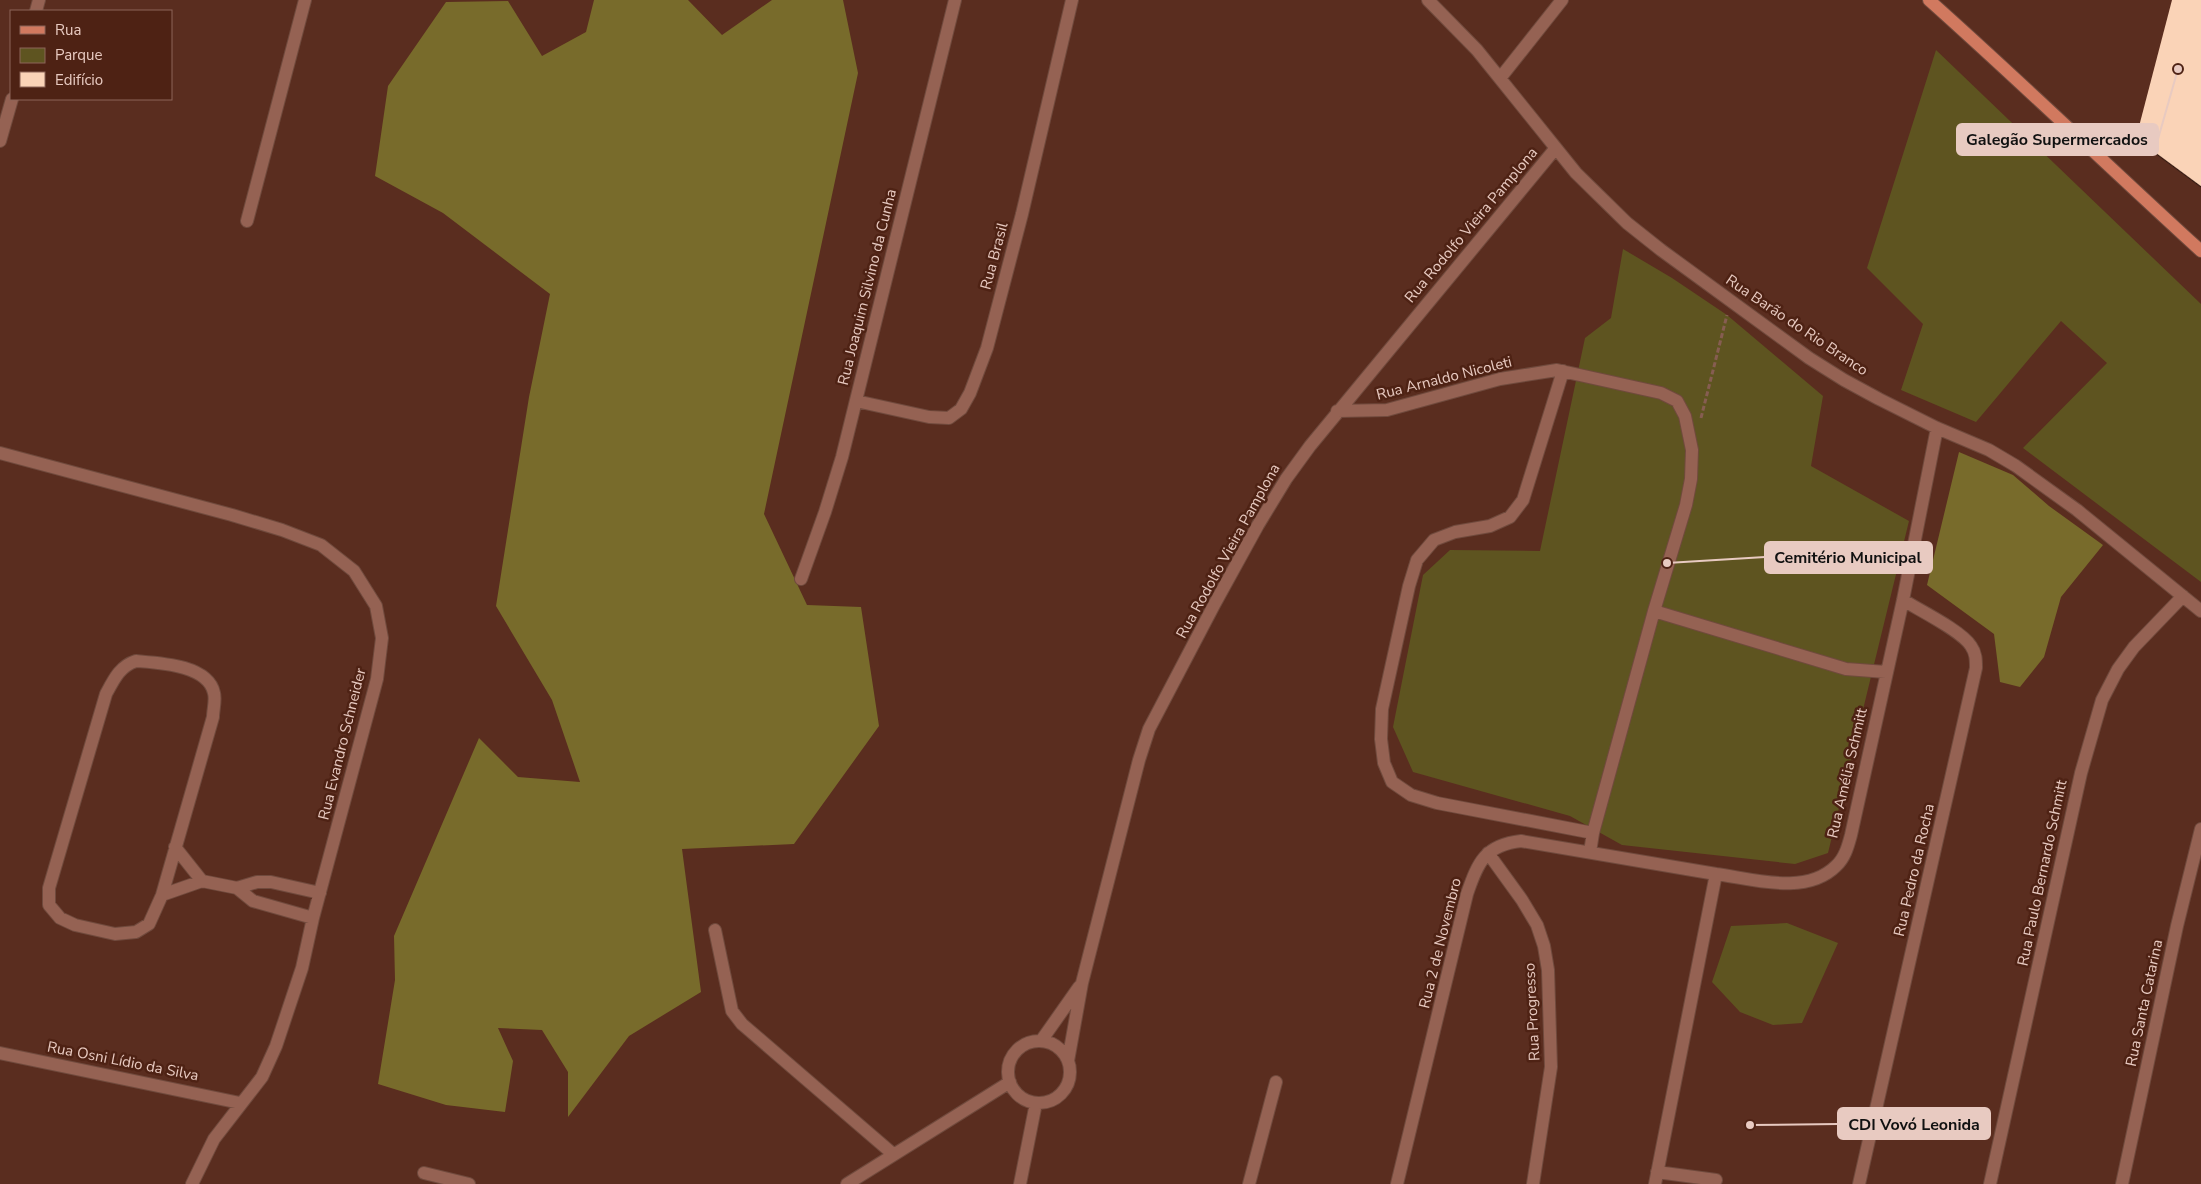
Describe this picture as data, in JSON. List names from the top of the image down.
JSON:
{
  "streets": {
    "street": [
      "Rua Rodolfo Vieira Pamplona",
      "Rua Brasil",
      "Rua Joaquim Silvino da Cunha",
      "Rua Barão do Rio Branco",
      "Rua Arnaldo Nicoleti",
      "Rua Evandro Schneider",
      "Rua Amélia Schmitt",
      "Rua Pedro da Rocha",
      "Rua Paulo Bernardo Schmitt",
      "Rua 2 de Novembro",
      "Rua Santa Catarina",
      "Rua Progresso",
      "Rua Osni Lídio da Silva"
    ]
  },
  "crossings": [
    ["Rua Rodolfo Vieira Pamplona", "Rua Barão do Rio Branco"],
    ["Rua Rodolfo Vieira Pamplona", "Rua Arnaldo Nicoleti"],
    ["Rua Brasil", "Rua Joaquim Silvino da Cunha"],
    ["Rua Barão do Rio Branco", "Rua Amélia Schmitt"],
    ["Rua Barão do Rio Branco", "Rua Paulo Bernardo Schmitt"],
    ["Rua Evandro Schneider", "Rua Osni Lídio da Silva"],
    ["Rua Amélia Schmitt", "Rua Pedro da Rocha"],
    ["Rua 2 de Novembro", "Rua Progresso"]
  ],
  "places": ["Galegão Supermercados", "Cemitério Municipal", "CDI Vovó Leonida"],
  "legend": ["Rua", "Parque", "Edifício"]
}
